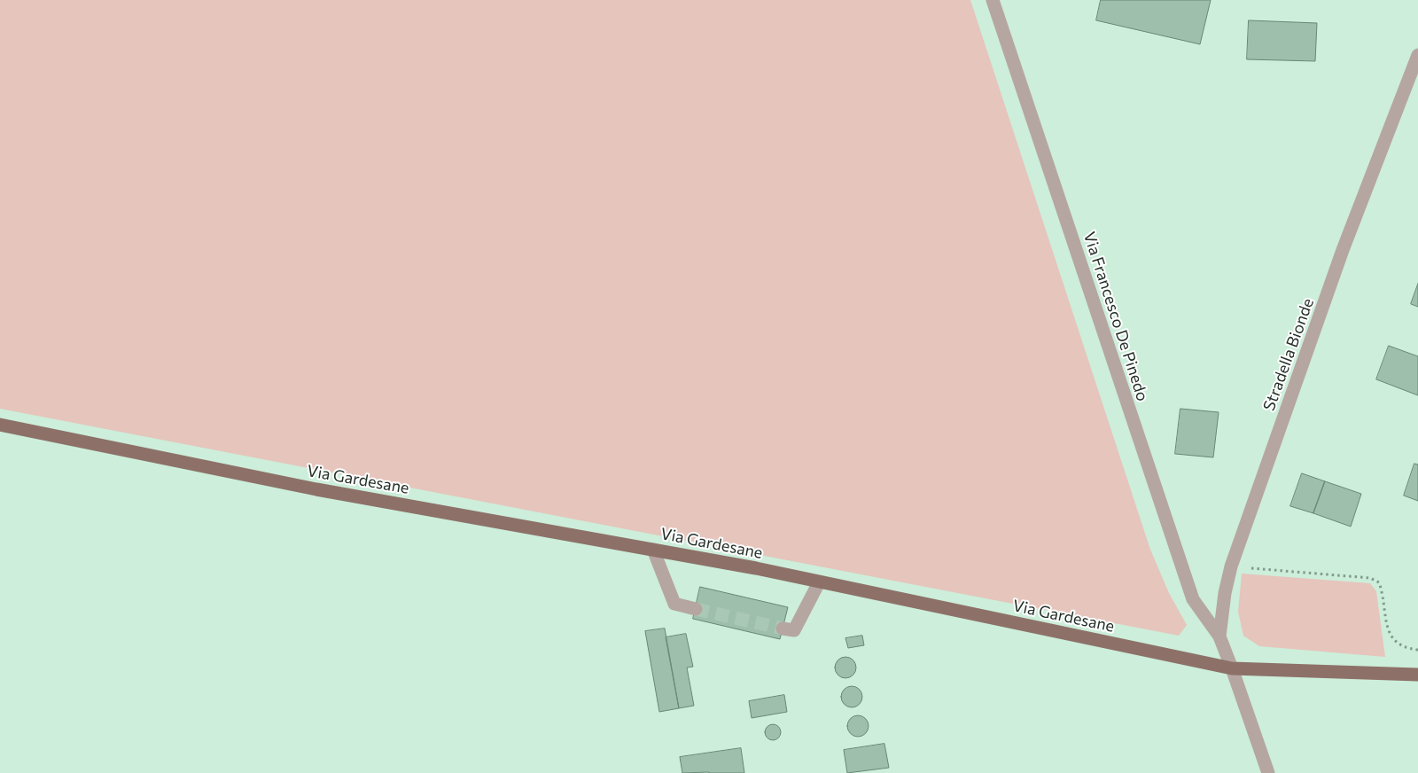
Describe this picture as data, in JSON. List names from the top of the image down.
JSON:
{
  "streets": {
    "main road": ["Via Gardesane"],
    "street": ["Via Francesco De Pinedo", "Stradella Bionde"]
  },
  "crossings": [
    ["Via Francesco De Pinedo", "Stradella Bionde"],
    ["Stradella Bionde", "Via Gardesane"]
  ]
}
